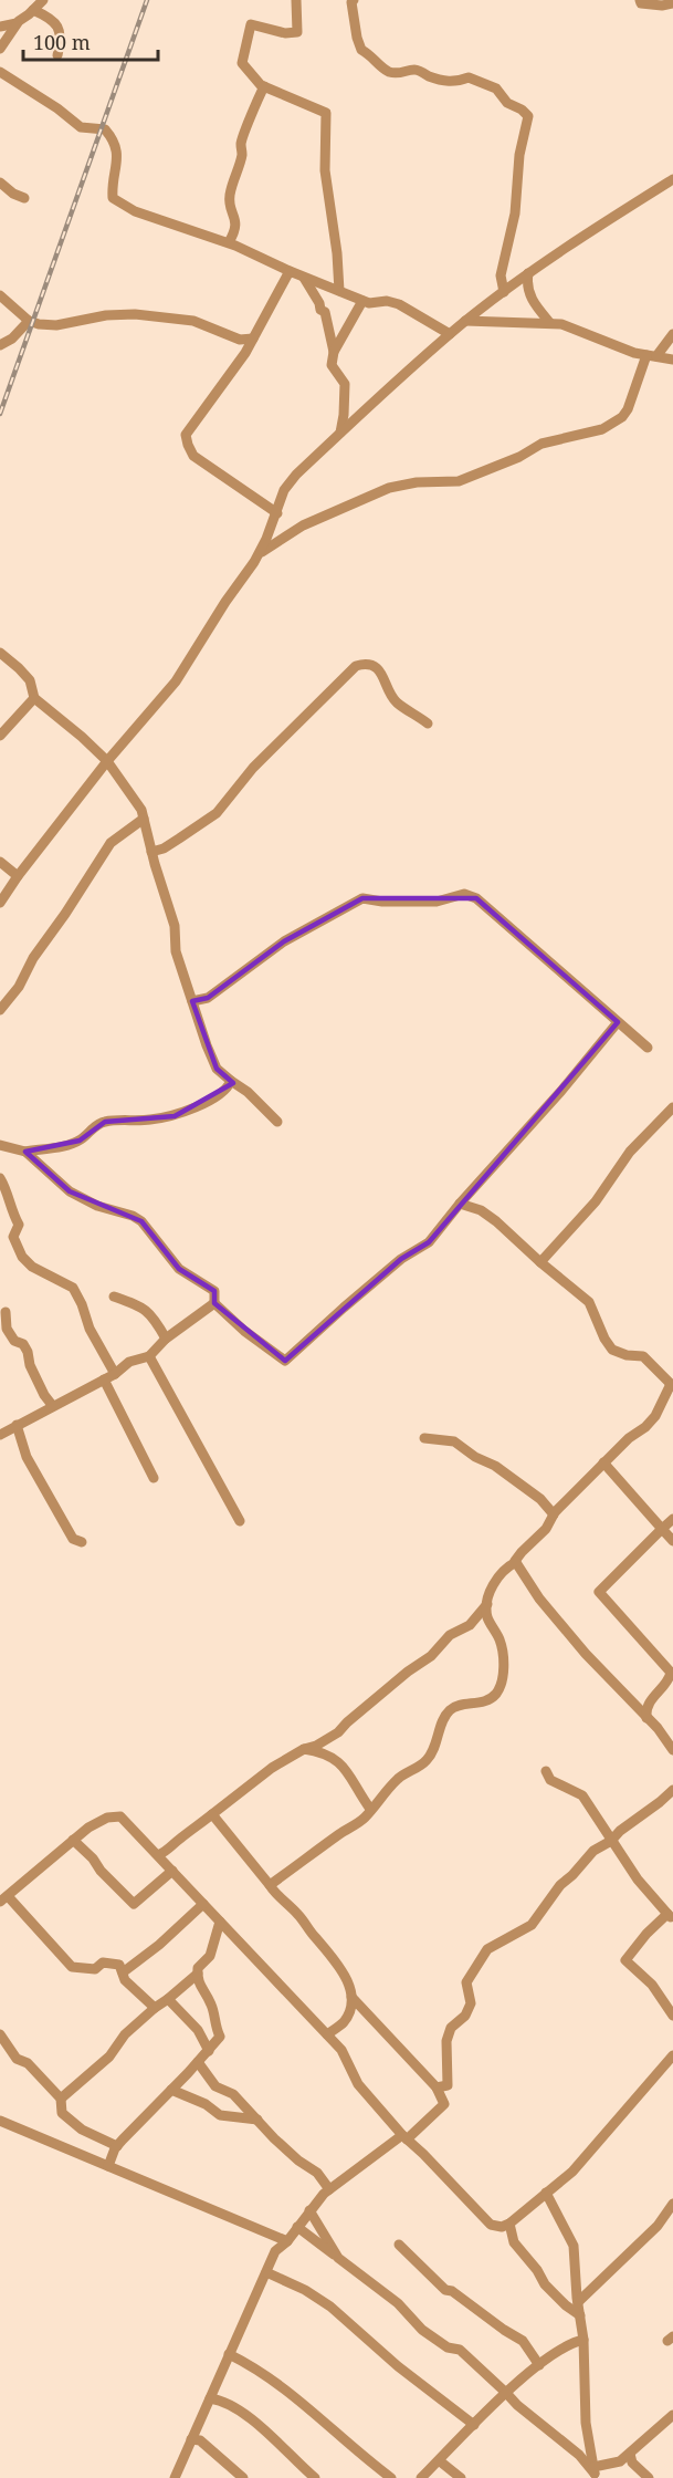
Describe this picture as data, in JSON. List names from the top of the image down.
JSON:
{
  "scale_bar": "100 m"
}
